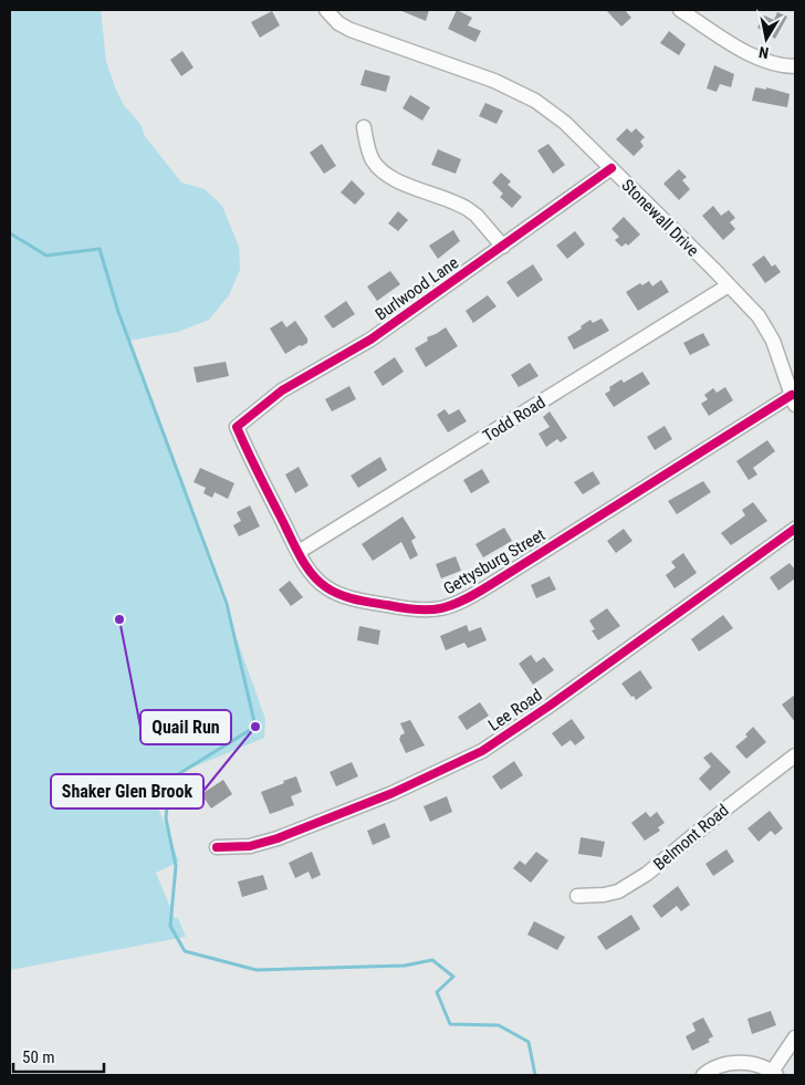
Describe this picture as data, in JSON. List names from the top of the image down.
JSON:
{
  "streets": {
    "street": [
      "Stonewall Drive",
      "Burlwood Lane",
      "Todd Road",
      "Gettysburg Street",
      "Lee Road",
      "Belmont Road"
    ]
  },
  "crossings": [
    ["Stonewall Drive", "Burlwood Lane"],
    ["Stonewall Drive", "Todd Road"],
    ["Stonewall Drive", "Gettysburg Street"],
    ["Burlwood Lane", "Gettysburg Street"],
    ["Todd Road", "Gettysburg Street"]
  ],
  "places": ["Quail Run", "Shaker Glen Brook"],
  "scale_bar": "50 m",
  "north": "bottom"
}
